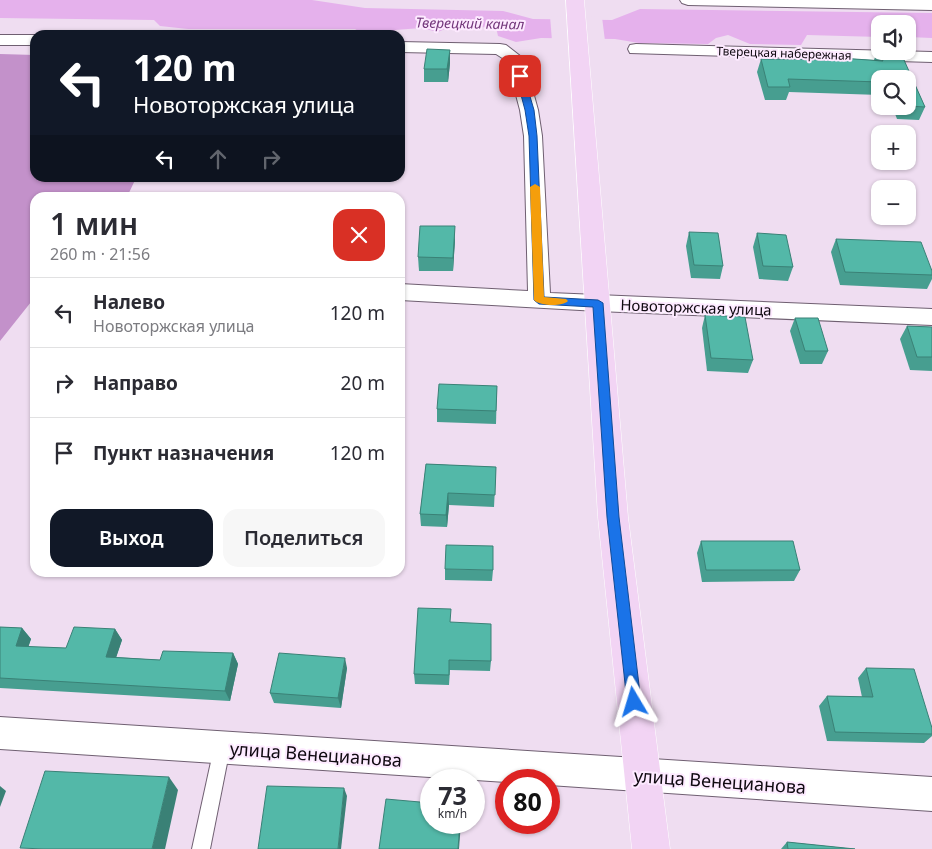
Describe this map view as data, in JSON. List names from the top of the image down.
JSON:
{
  "streets": {
    "street": ["Тверецкая набережная", "Новоторжская улица", "улица Венецианова"]
  },
  "water": ["Тверецкий канал"],
  "page": {
    "map_buttons": ["+", "−"],
    "turn": ["120 m", "Новоторжская улица"],
    "heading": ["1 мин", "260 m · 21:56"],
    "list": [
      {
        "name": "Налево",
        "note": "Новоторжская улица",
        "value": "120 m"
      },
      {
        "name": "Направо",
        "value": "20 m"
      },
      {
        "name": "Пункт назначения",
        "value": "120 m"
      }
    ],
    "buttons": ["Выход", "Поделиться"],
    "speed": "73 km/h",
    "limit": "80"
  }
}
